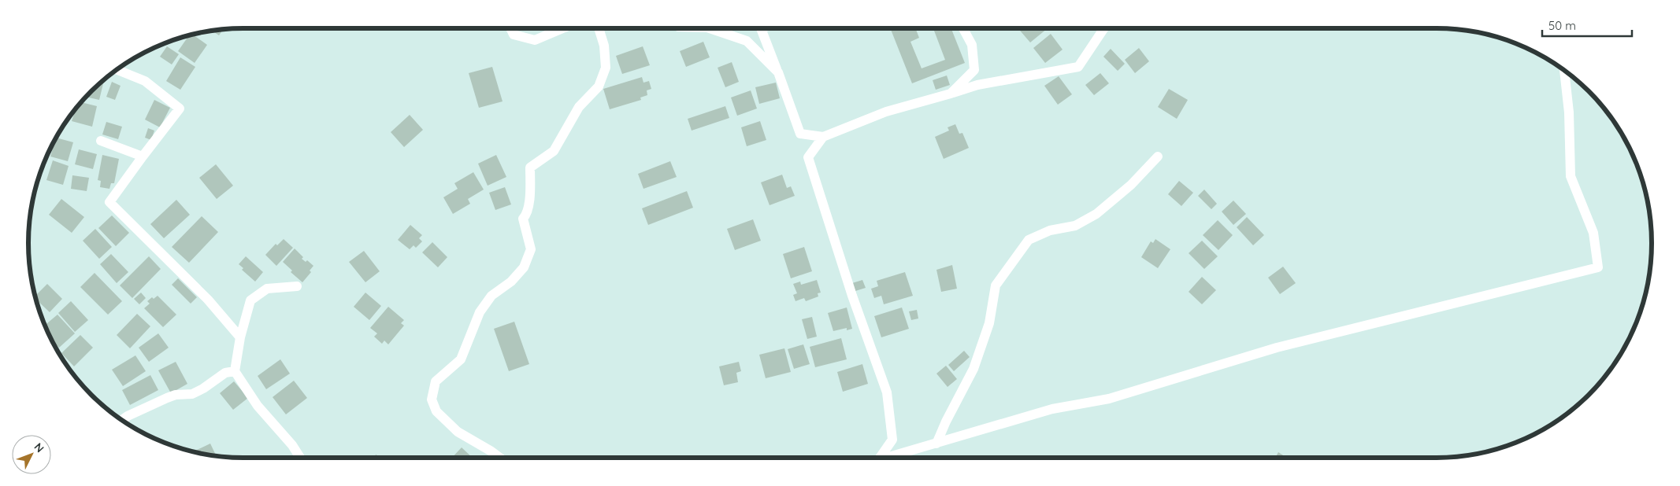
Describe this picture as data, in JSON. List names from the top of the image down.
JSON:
{
  "scale_bar": "50 m",
  "north": "top right"
}
